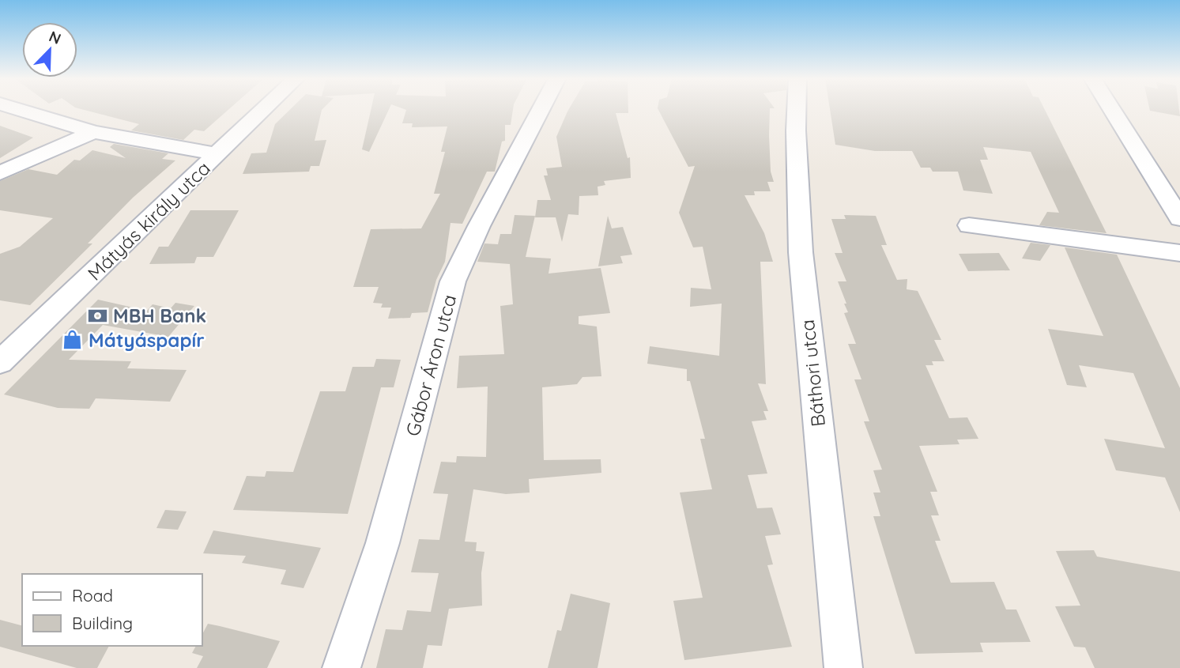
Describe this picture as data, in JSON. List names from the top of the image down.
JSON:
{
  "streets": {
    "street": ["Mátyás király utca", "Gábor Áron utca", "Báthori utca"]
  },
  "places": {
    "bank": ["MBH Bank"],
    "shop": ["Mátyáspapír"]
  },
  "legend": ["Road", "Building"],
  "north": "top right"
}
